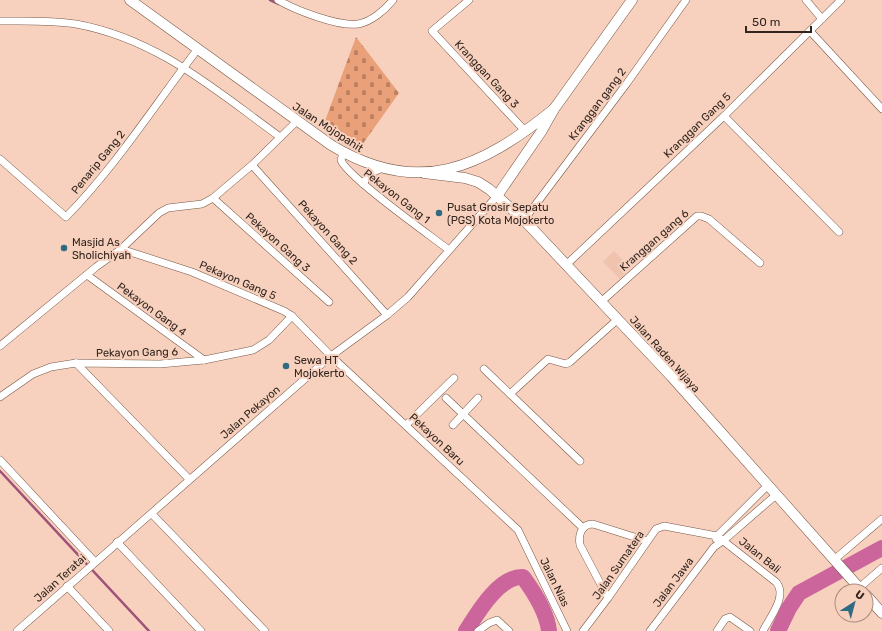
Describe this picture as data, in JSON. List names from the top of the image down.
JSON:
{
  "streets": {
    "main road": ["Jalan Mojopahit", "Jalan Raden Wijaya"],
    "street": [
      "Kranggan Gang 3",
      "Kranggan gang 2",
      "Kranggan Gang 5",
      "Penarip Gang 2",
      "Pekayon Gang 1",
      "Pekayon Gang 2",
      "Kranggan gang 6",
      "Pekayon Gang 3",
      "Pekayon Gang 5",
      "Pekayon Gang 4",
      "Pekayon Gang 6",
      "Jalan Pekayon",
      "Pekayon Baru",
      "Jalan Bali",
      "Jalan Sumatera",
      "Jalan Teratai",
      "Jalan Nias",
      "Jalan Jawa"
    ]
  },
  "crossings": [
    ["Kranggan Gang 3", "Jalan Mojopahit"],
    ["Kranggan gang 2", "Jalan Raden Wijaya"],
    ["Kranggan Gang 5", "Jalan Raden Wijaya"],
    ["Jalan Mojopahit", "Penarip Gang 2"],
    ["Jalan Mojopahit", "Pekayon Gang 1"],
    ["Jalan Mojopahit", "Jalan Raden Wijaya"],
    ["Jalan Mojopahit", "Jalan Pekayon"],
    ["Pekayon Gang 1", "Jalan Pekayon"],
    ["Pekayon Gang 2", "Jalan Pekayon"],
    ["Kranggan gang 6", "Jalan Raden Wijaya"],
    ["Pekayon Gang 5", "Pekayon Gang 6"],
    ["Pekayon Gang 5", "Jalan Pekayon"],
    ["Pekayon Gang 5", "Pekayon Baru"],
    ["Pekayon Gang 4", "Pekayon Gang 6"],
    ["Jalan Raden Wijaya", "Jalan Pekayon"],
    ["Jalan Raden Wijaya", "Jalan Jawa"],
    ["Jalan Pekayon", "Pekayon Baru"],
    ["Jalan Pekayon", "Jalan Teratai"],
    ["Pekayon Baru", "Jalan Nias"],
    ["Jalan Bali", "Jalan Sumatera"],
    ["Jalan Bali", "Jalan Jawa"],
    ["Jalan Sumatera", "Jalan Jawa"]
  ],
  "places": ["Pusat Grosir Sepatu (PGS) Kota Mojokerto", "Masjid As Sholichiyah", "Sewa HT Mojokerto"],
  "scale_bar": "50 m",
  "north": "top right"
}
